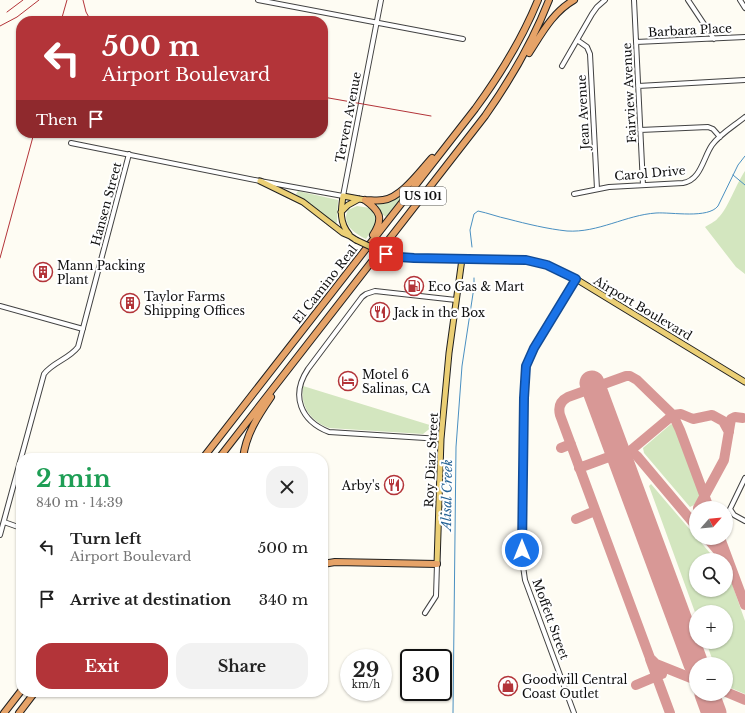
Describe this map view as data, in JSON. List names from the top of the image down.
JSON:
{
  "streets": {
    "highway": ["US 101", "El Camino Real"],
    "main road": ["Terven Avenue", "Airport Boulevard", "Roy Diaz Street"],
    "street": [
      "Barbara Place",
      "Fairview Avenue",
      "Jean Avenue",
      "Carol Drive",
      "Hansen Street",
      "Moffett Street"
    ]
  },
  "crossings": [
    ["Barbara Place", "Fairview Avenue"],
    ["Fairview Avenue", "Carol Drive"],
    ["Jean Avenue", "Carol Drive"],
    ["Terven Avenue", "Airport Boulevard"],
    ["Hansen Street", "Airport Boulevard"],
    ["Airport Boulevard", "Roy Diaz Street"],
    ["Airport Boulevard", "Moffett Street"]
  ],
  "water": ["Alisal Creek"],
  "places": {
    "building": ["Mann Packing Plant", "Taylor Farms Shipping Offices"],
    "fuel station": ["Eco Gas & Mart"],
    "restaurant": ["Jack in the Box", "Arby's"],
    "hotel": ["Motel 6 Salinas, CA"],
    "shop": ["Goodwill Central Coast Outlet"]
  },
  "north": "top right",
  "page": {
    "turn": ["500 m", "Airport Boulevard"],
    "then": "Then",
    "heading": ["2 min", "840 m · 14:39"],
    "map_buttons": ["+", "−"],
    "list": [
      {
        "name": "Turn left",
        "note": "Airport Boulevard",
        "value": "500 m"
      },
      {
        "name": "Arrive at destination",
        "value": "340 m"
      }
    ],
    "buttons": ["Exit", "Share"],
    "speed": "29 km/h",
    "limit": "30"
  }
}
